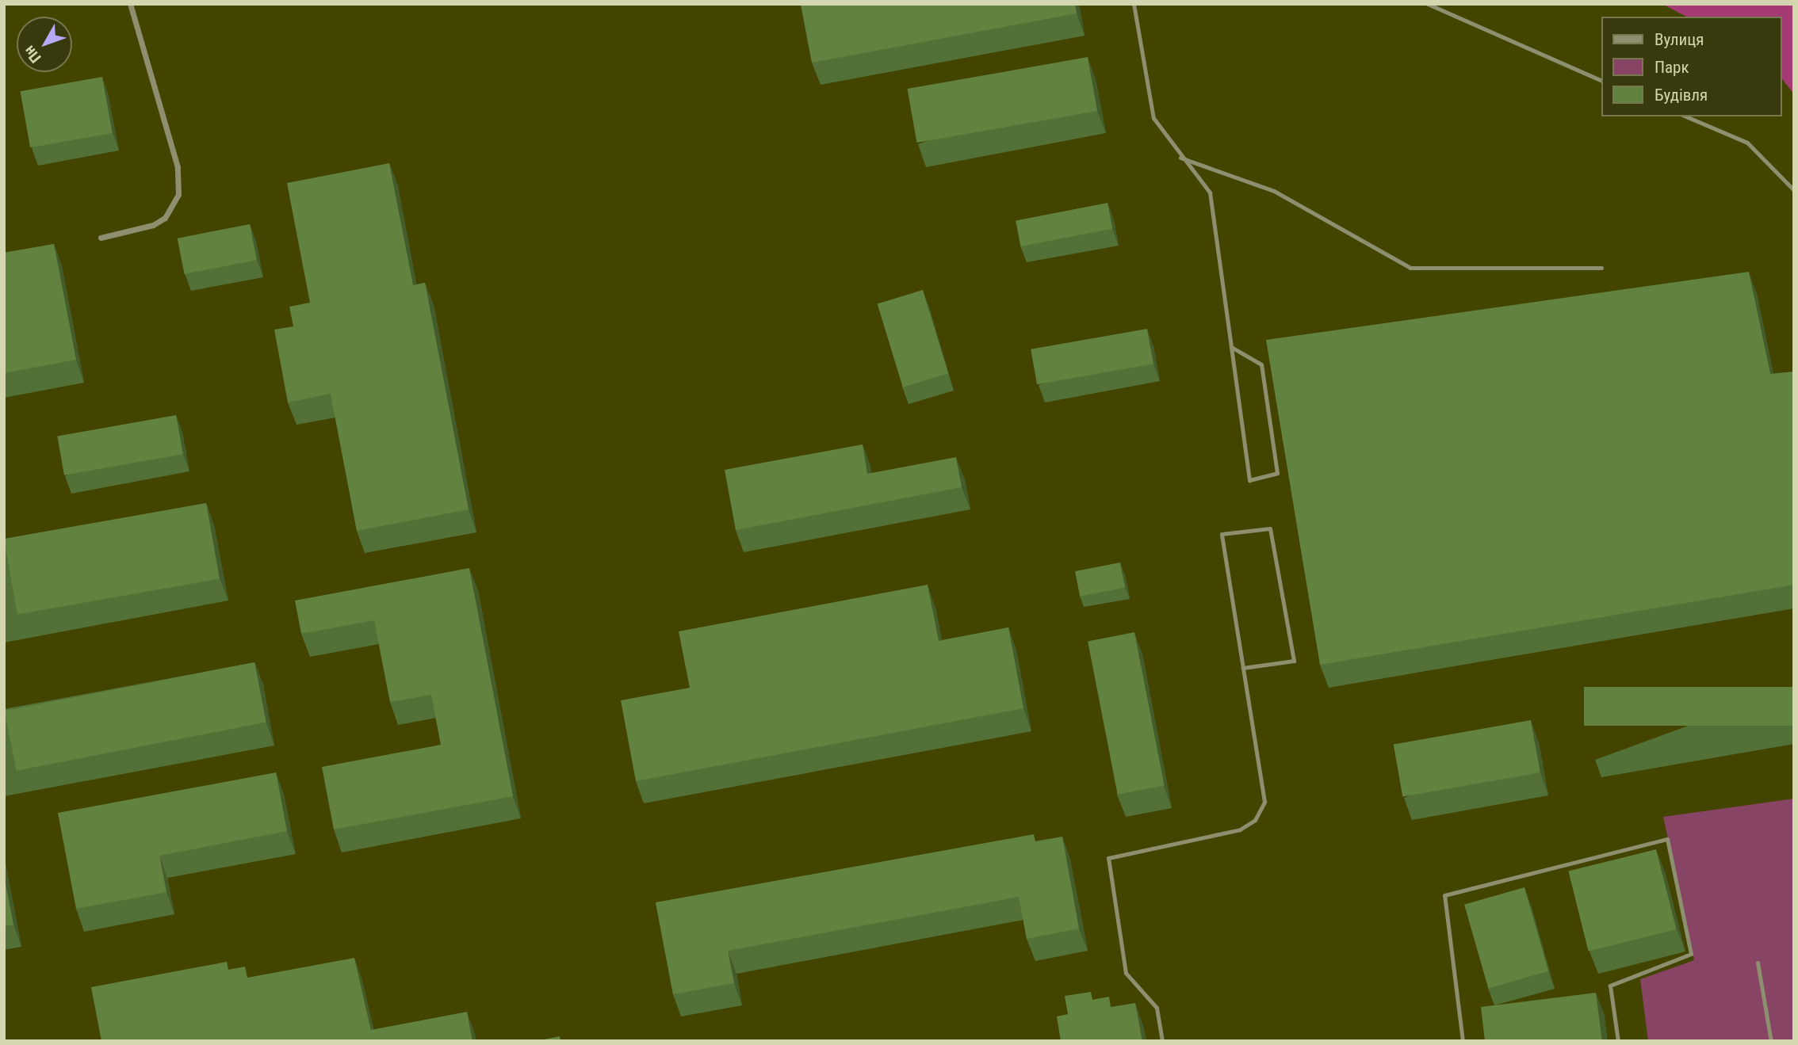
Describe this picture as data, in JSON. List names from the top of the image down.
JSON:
{
  "legend": ["Вулиця", "Парк", "Будівля"],
  "north": "bottom left"
}
